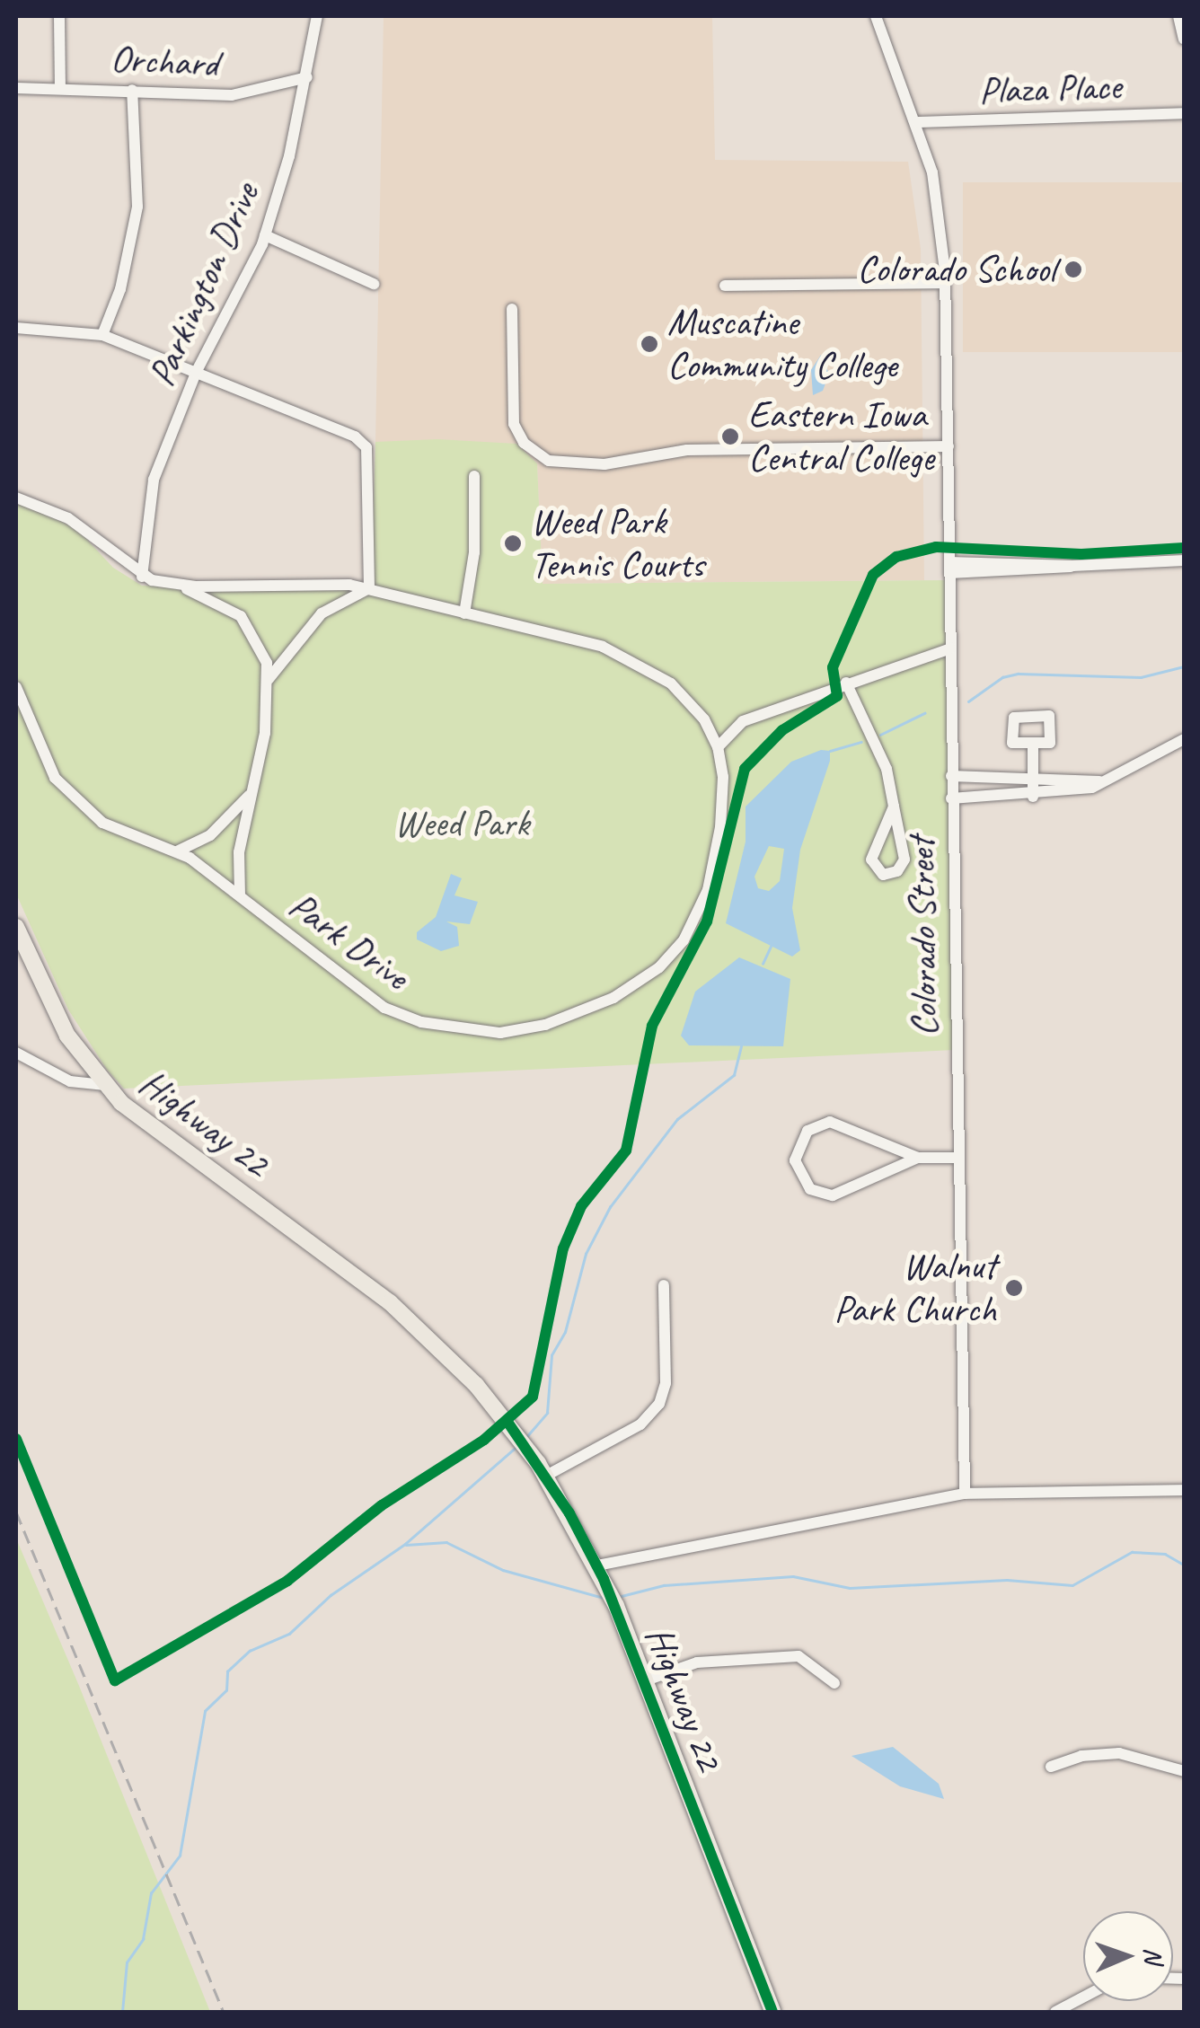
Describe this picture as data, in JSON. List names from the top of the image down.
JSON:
{
  "streets": {
    "main road": ["Highway 22"],
    "street": [
      "Orchard",
      "Plaza Place",
      "Parkington Drive",
      "Colorado Street",
      "Park Drive"
    ]
  },
  "crossings": [
    ["Orchard", "Parkington Drive"],
    ["Plaza Place", "Colorado Street"],
    ["Parkington Drive", "Park Drive"]
  ],
  "parks": ["Weed Park"],
  "places": [
    "Colorado School",
    "Muscatine Community College",
    "Eastern Iowa Central College",
    "Weed Park Tennis Courts",
    "Walnut Park Church"
  ],
  "north": "right"
}
